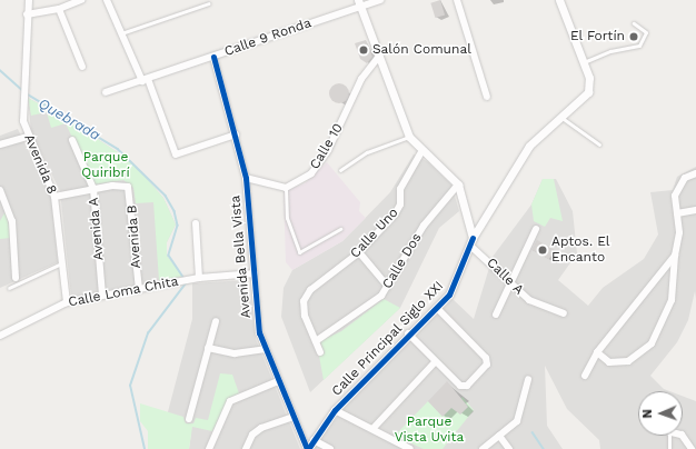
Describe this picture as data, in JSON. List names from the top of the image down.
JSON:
{
  "streets": {
    "street": [
      "Calle 9 Ronda",
      "Calle 10",
      "Avenida 8",
      "Avenida A",
      "Calle Uno",
      "Avenida B",
      "Avenida Bella Vista",
      "Calle Dos",
      "Calle A",
      "Calle Loma Chita",
      "Calle Principal Siglo XXI"
    ]
  },
  "crossings": [
    ["Calle 9 Ronda", "Avenida Bella Vista"],
    ["Avenida 8", "Calle Loma Chita"],
    ["Avenida A", "Avenida B"],
    ["Avenida A", "Calle Loma Chita"],
    ["Calle Uno", "Calle Dos"],
    ["Avenida B", "Calle Loma Chita"],
    ["Avenida Bella Vista", "Calle Loma Chita"],
    ["Avenida Bella Vista", "Calle Principal Siglo XXI"],
    ["Calle A", "Calle Principal Siglo XXI"]
  ],
  "water": ["Quebrada"],
  "parks": ["Parque Quiribrí", "Parque Vista Uvita"],
  "places": ["El Fortín", "Salón Comunal", "Aptos. El Encanto"],
  "north": "left"
}
